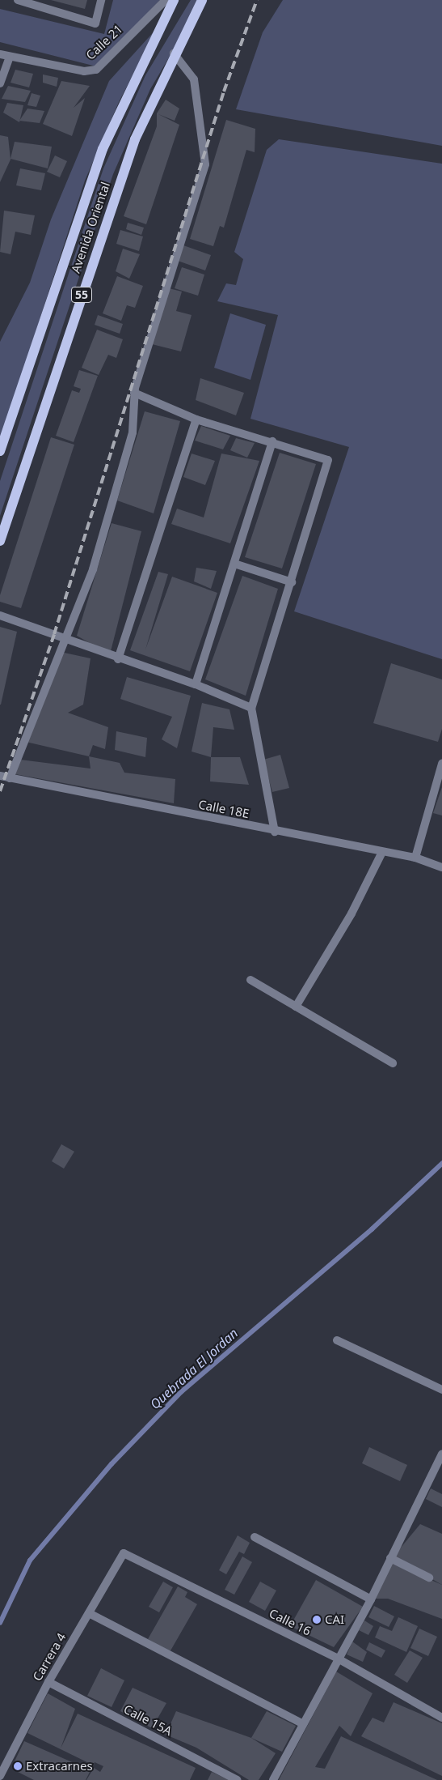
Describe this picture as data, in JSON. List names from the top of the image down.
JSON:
{
  "streets": {
    "main road": ["Avenida Oriental", "55"],
    "street": [
      "Calle 21",
      "Calle 18E",
      "Calle 16",
      "Carrera 4",
      "Calle 15A"
    ]
  },
  "crossings": [
    ["Calle 16", "Carrera 4"],
    ["Carrera 4", "Calle 15A"]
  ],
  "water": ["Quebrada El Jordan"],
  "places": ["CAI", "Extracarnes"]
}
